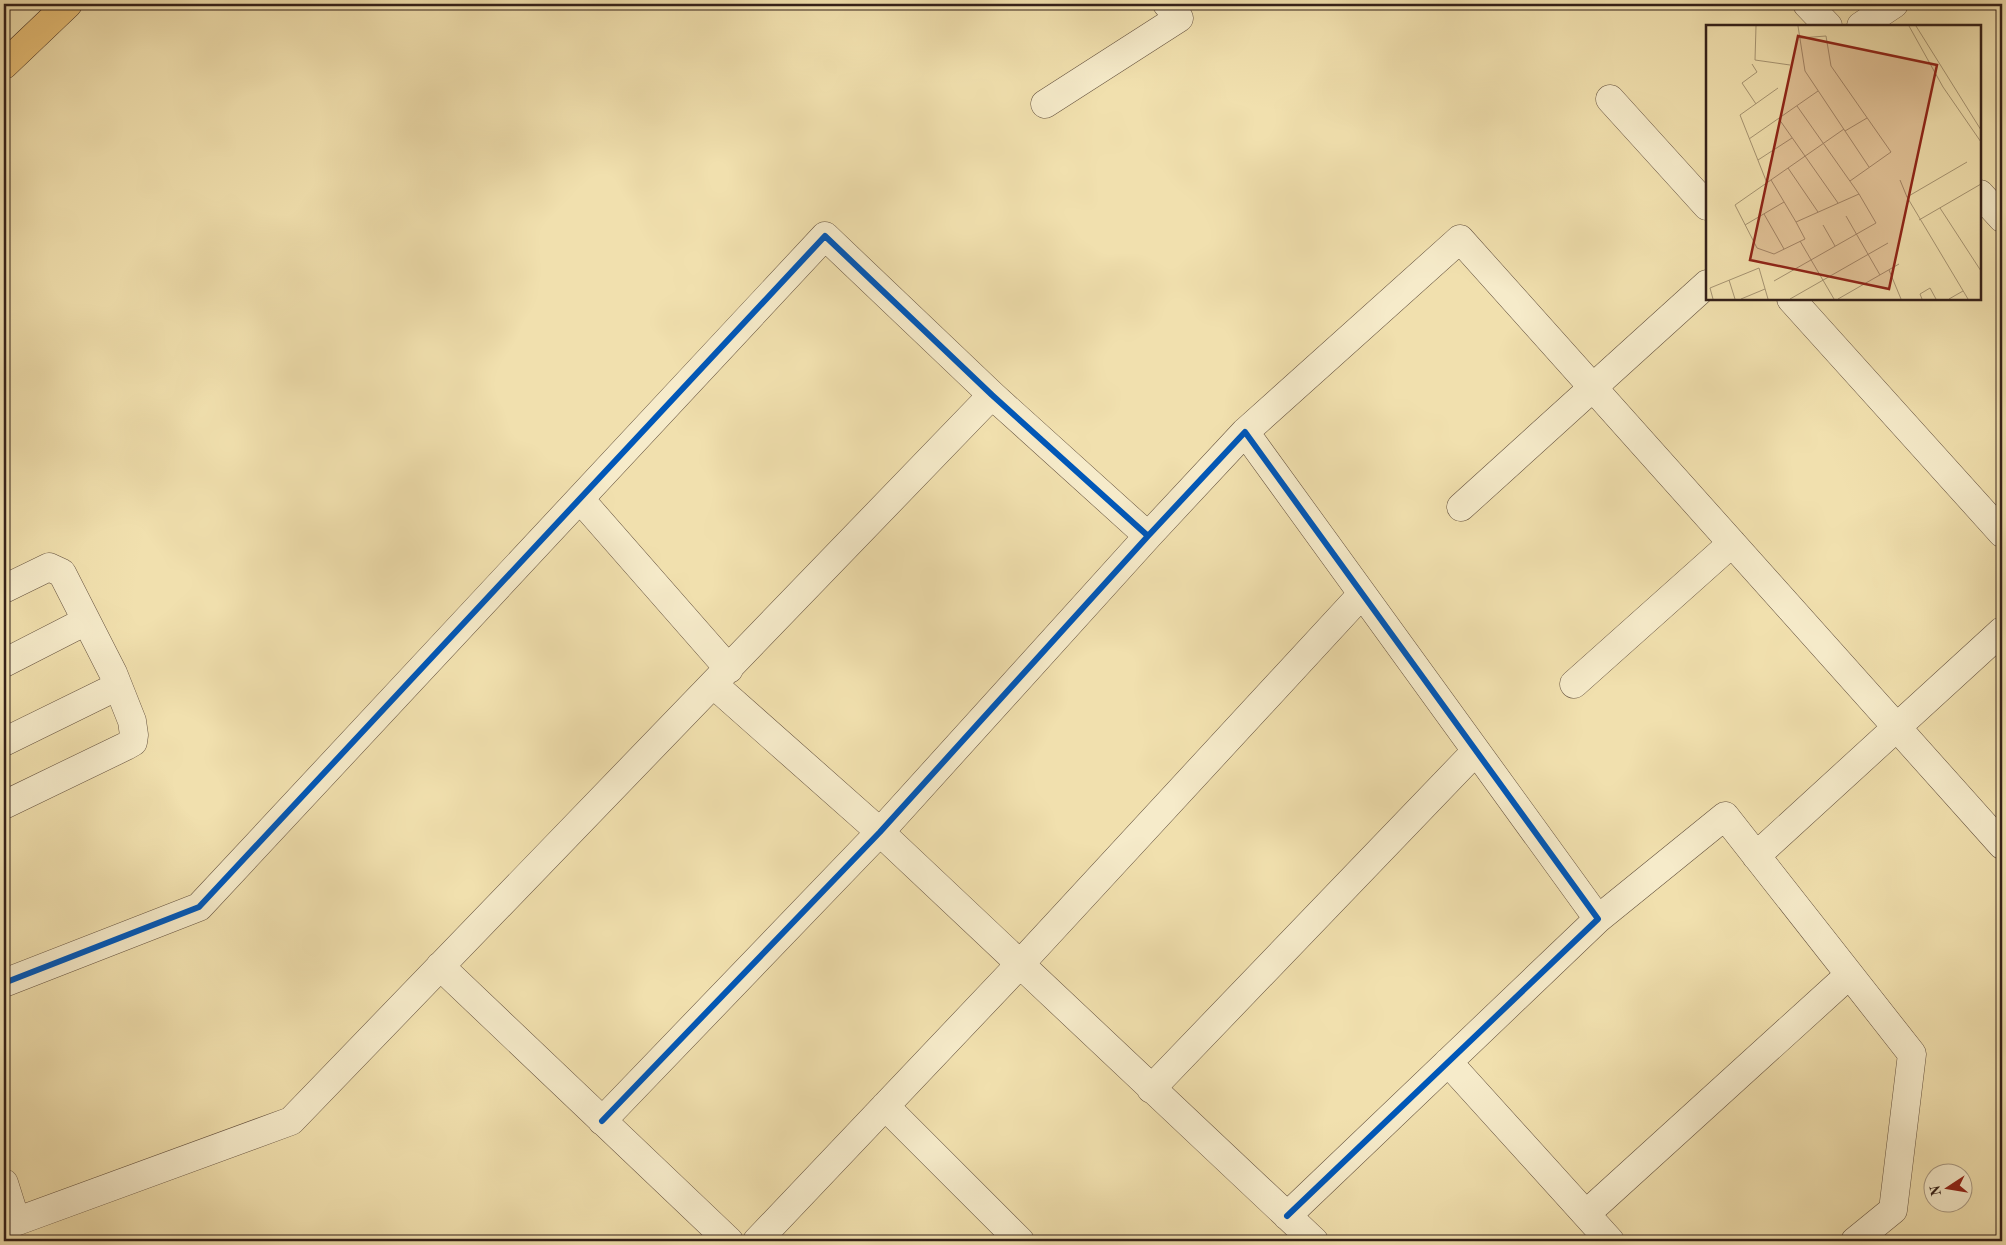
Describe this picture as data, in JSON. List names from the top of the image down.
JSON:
{
  "north": "left"
}
